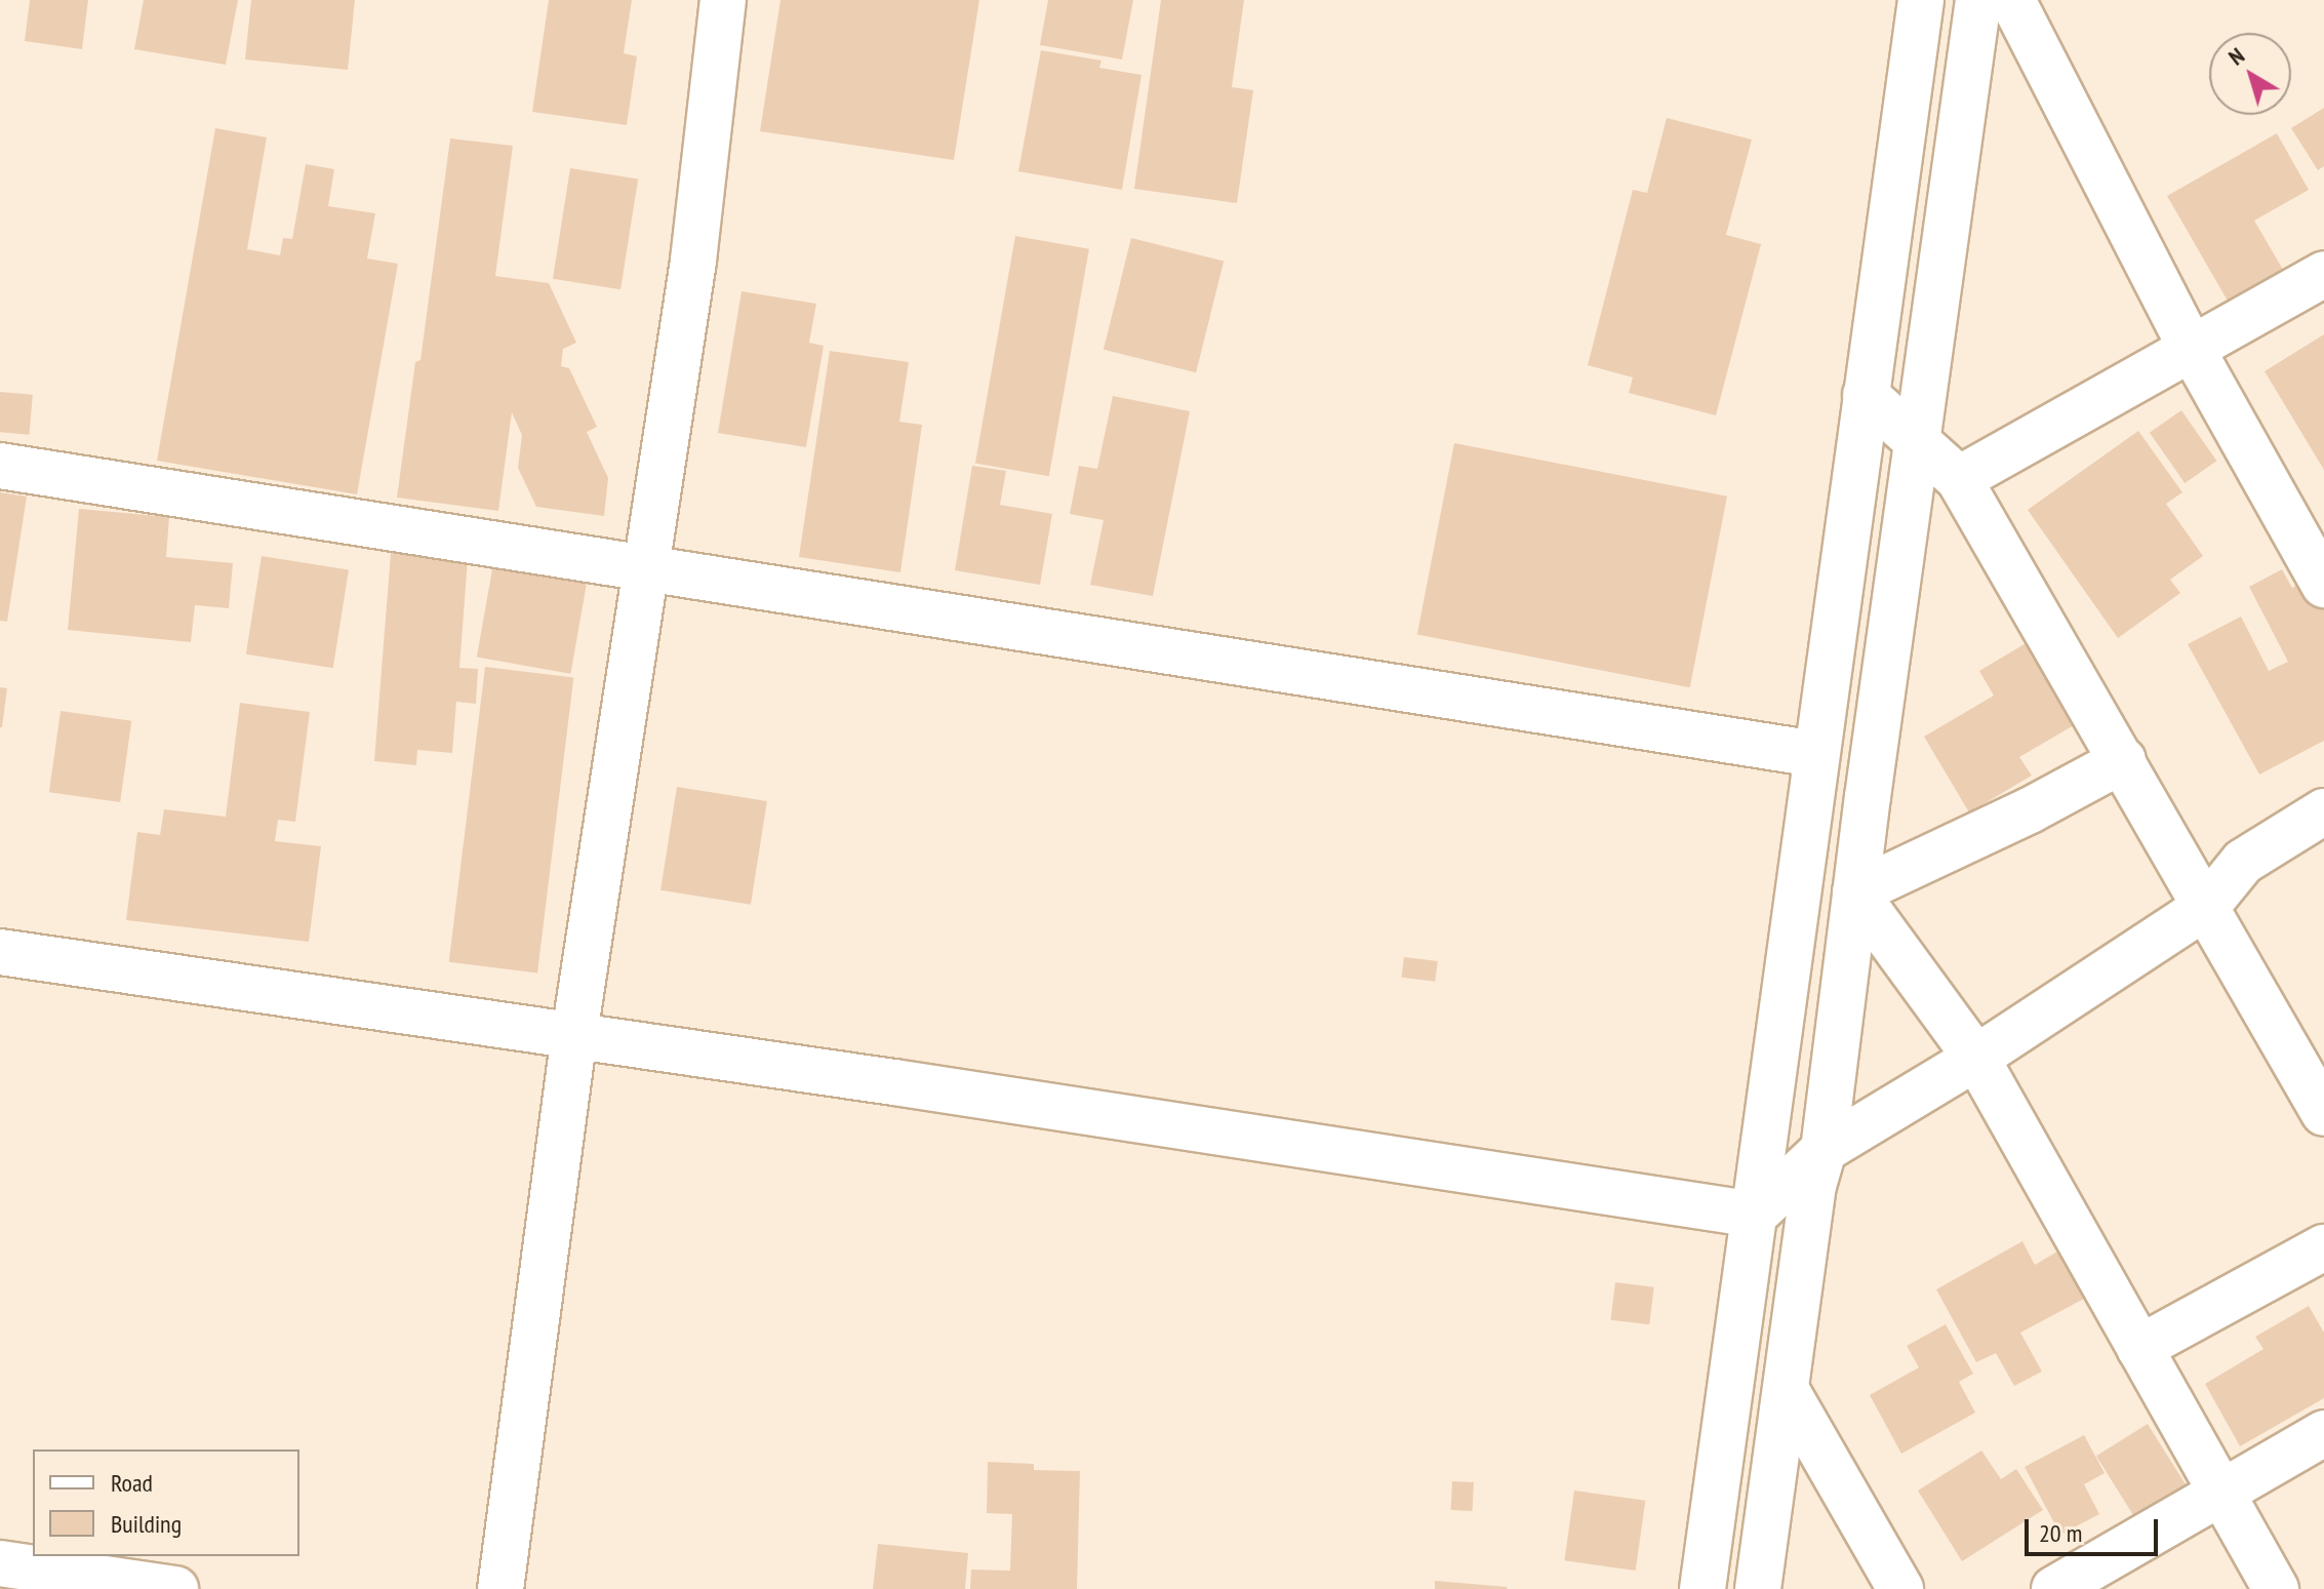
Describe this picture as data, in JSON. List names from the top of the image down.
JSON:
{
  "legend": ["Road", "Building"],
  "scale_bar": "20 m",
  "north": "top left"
}
